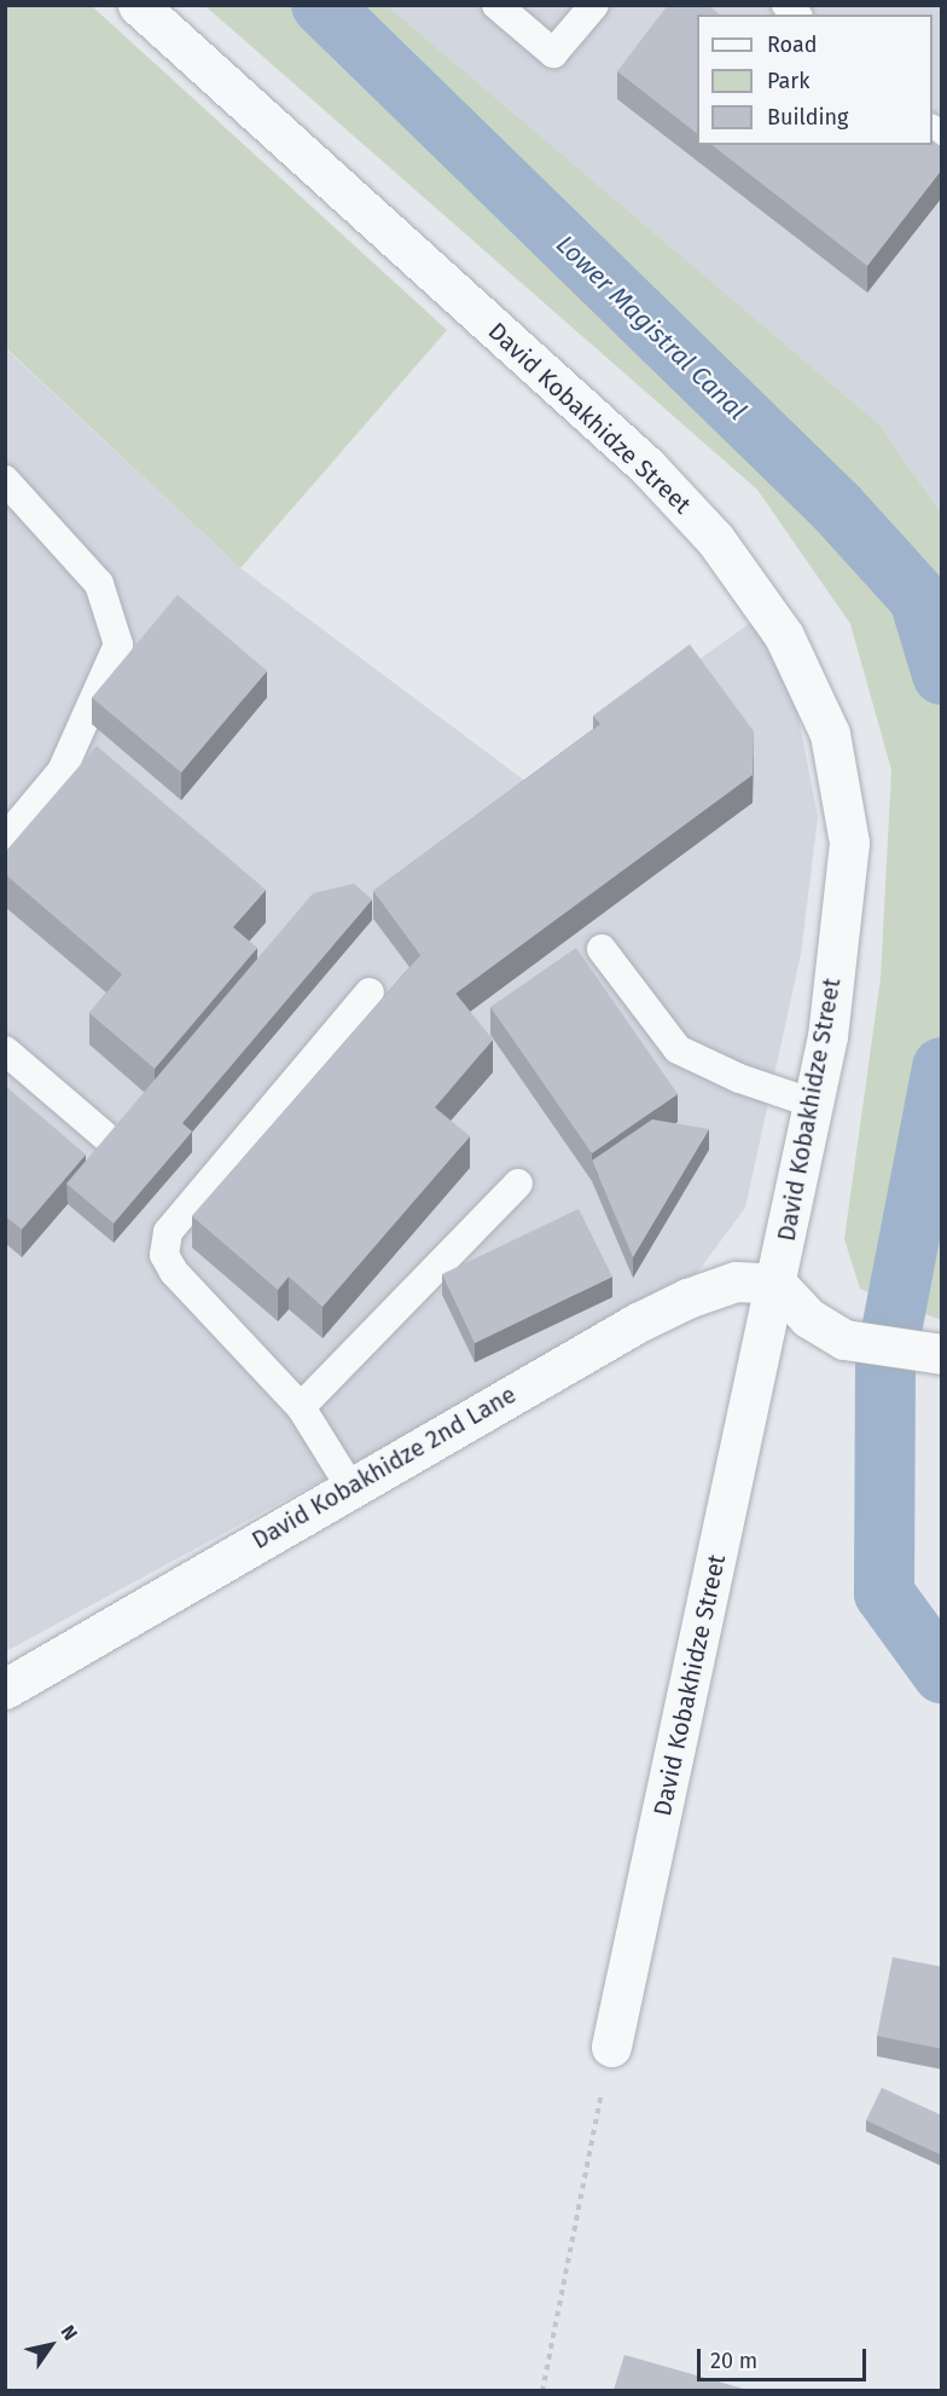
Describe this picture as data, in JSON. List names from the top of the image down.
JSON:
{
  "streets": {
    "street": ["David Kobakhidze Street", "David Kobakhidze 2nd Lane"]
  },
  "crossings": [
    ["David Kobakhidze Street", "David Kobakhidze 2nd Lane"]
  ],
  "water": ["Lower Magistral Canal"],
  "legend": ["Road", "Park", "Building"],
  "scale_bar": "20 m",
  "north": "top right"
}
